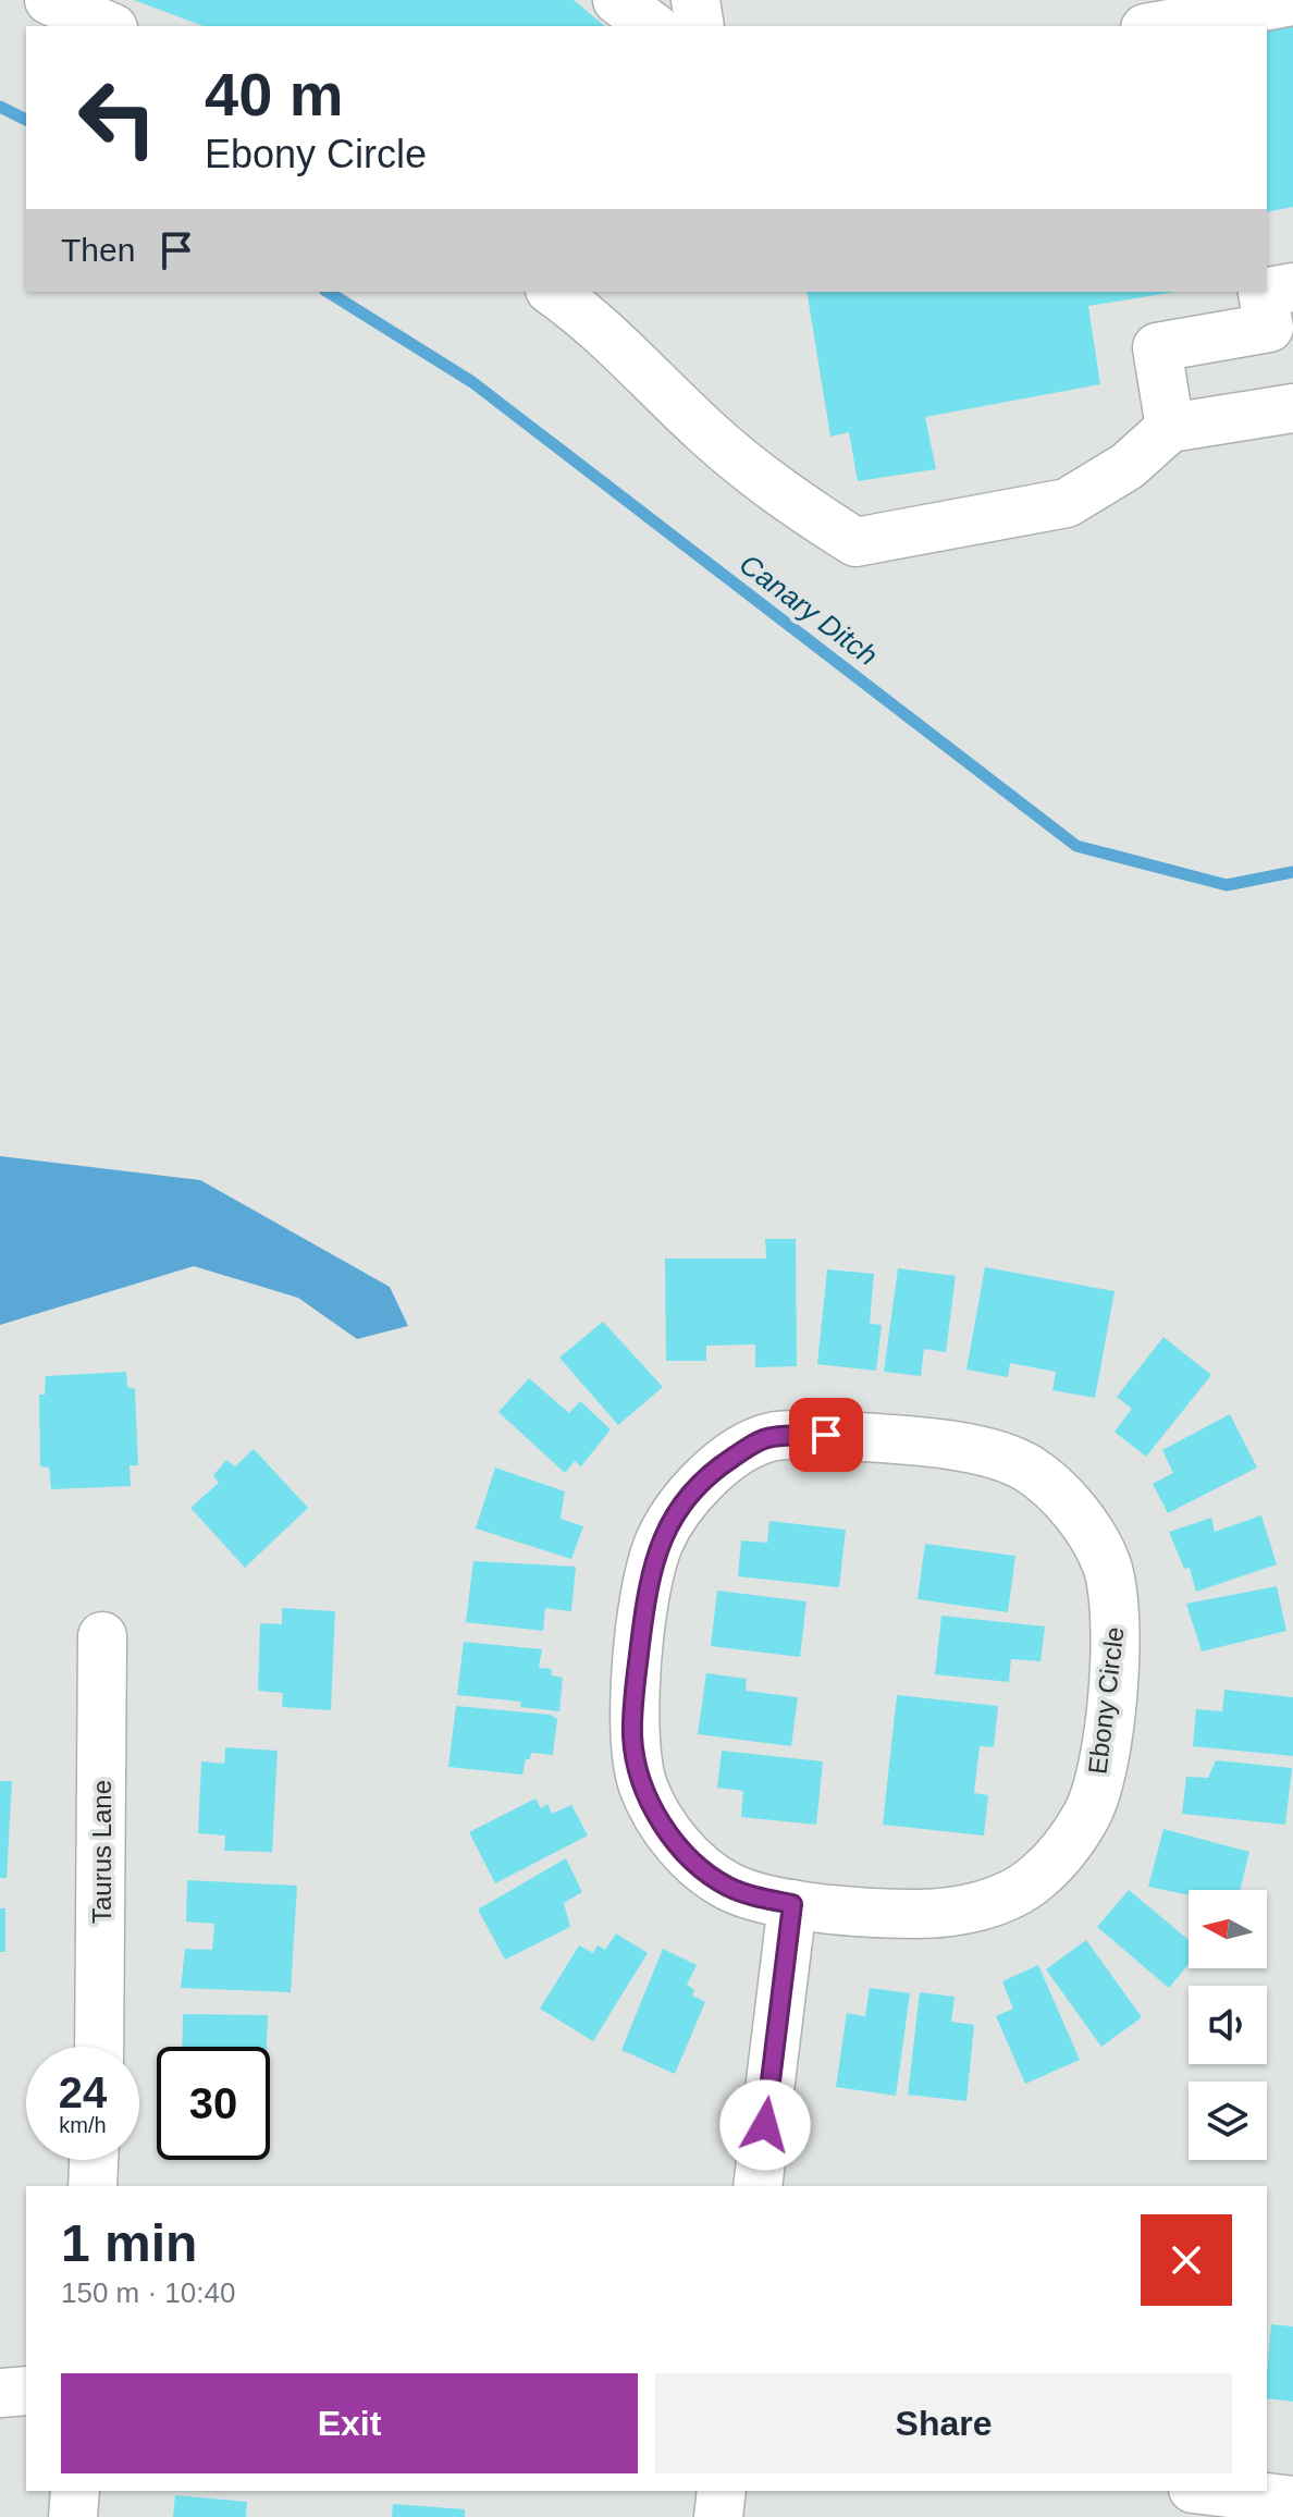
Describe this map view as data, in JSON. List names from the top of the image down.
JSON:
{
  "streets": {
    "street": ["Ebony Circle", "Taurus Lane"]
  },
  "water": ["Canary Ditch"],
  "north": "left",
  "page": {
    "turn": ["40 m", "Ebony Circle"],
    "then": "Then",
    "speed": "24 km/h",
    "limit": "30",
    "heading": ["1 min", "150 m · 10:40"],
    "buttons": ["Exit", "Share"]
  }
}
